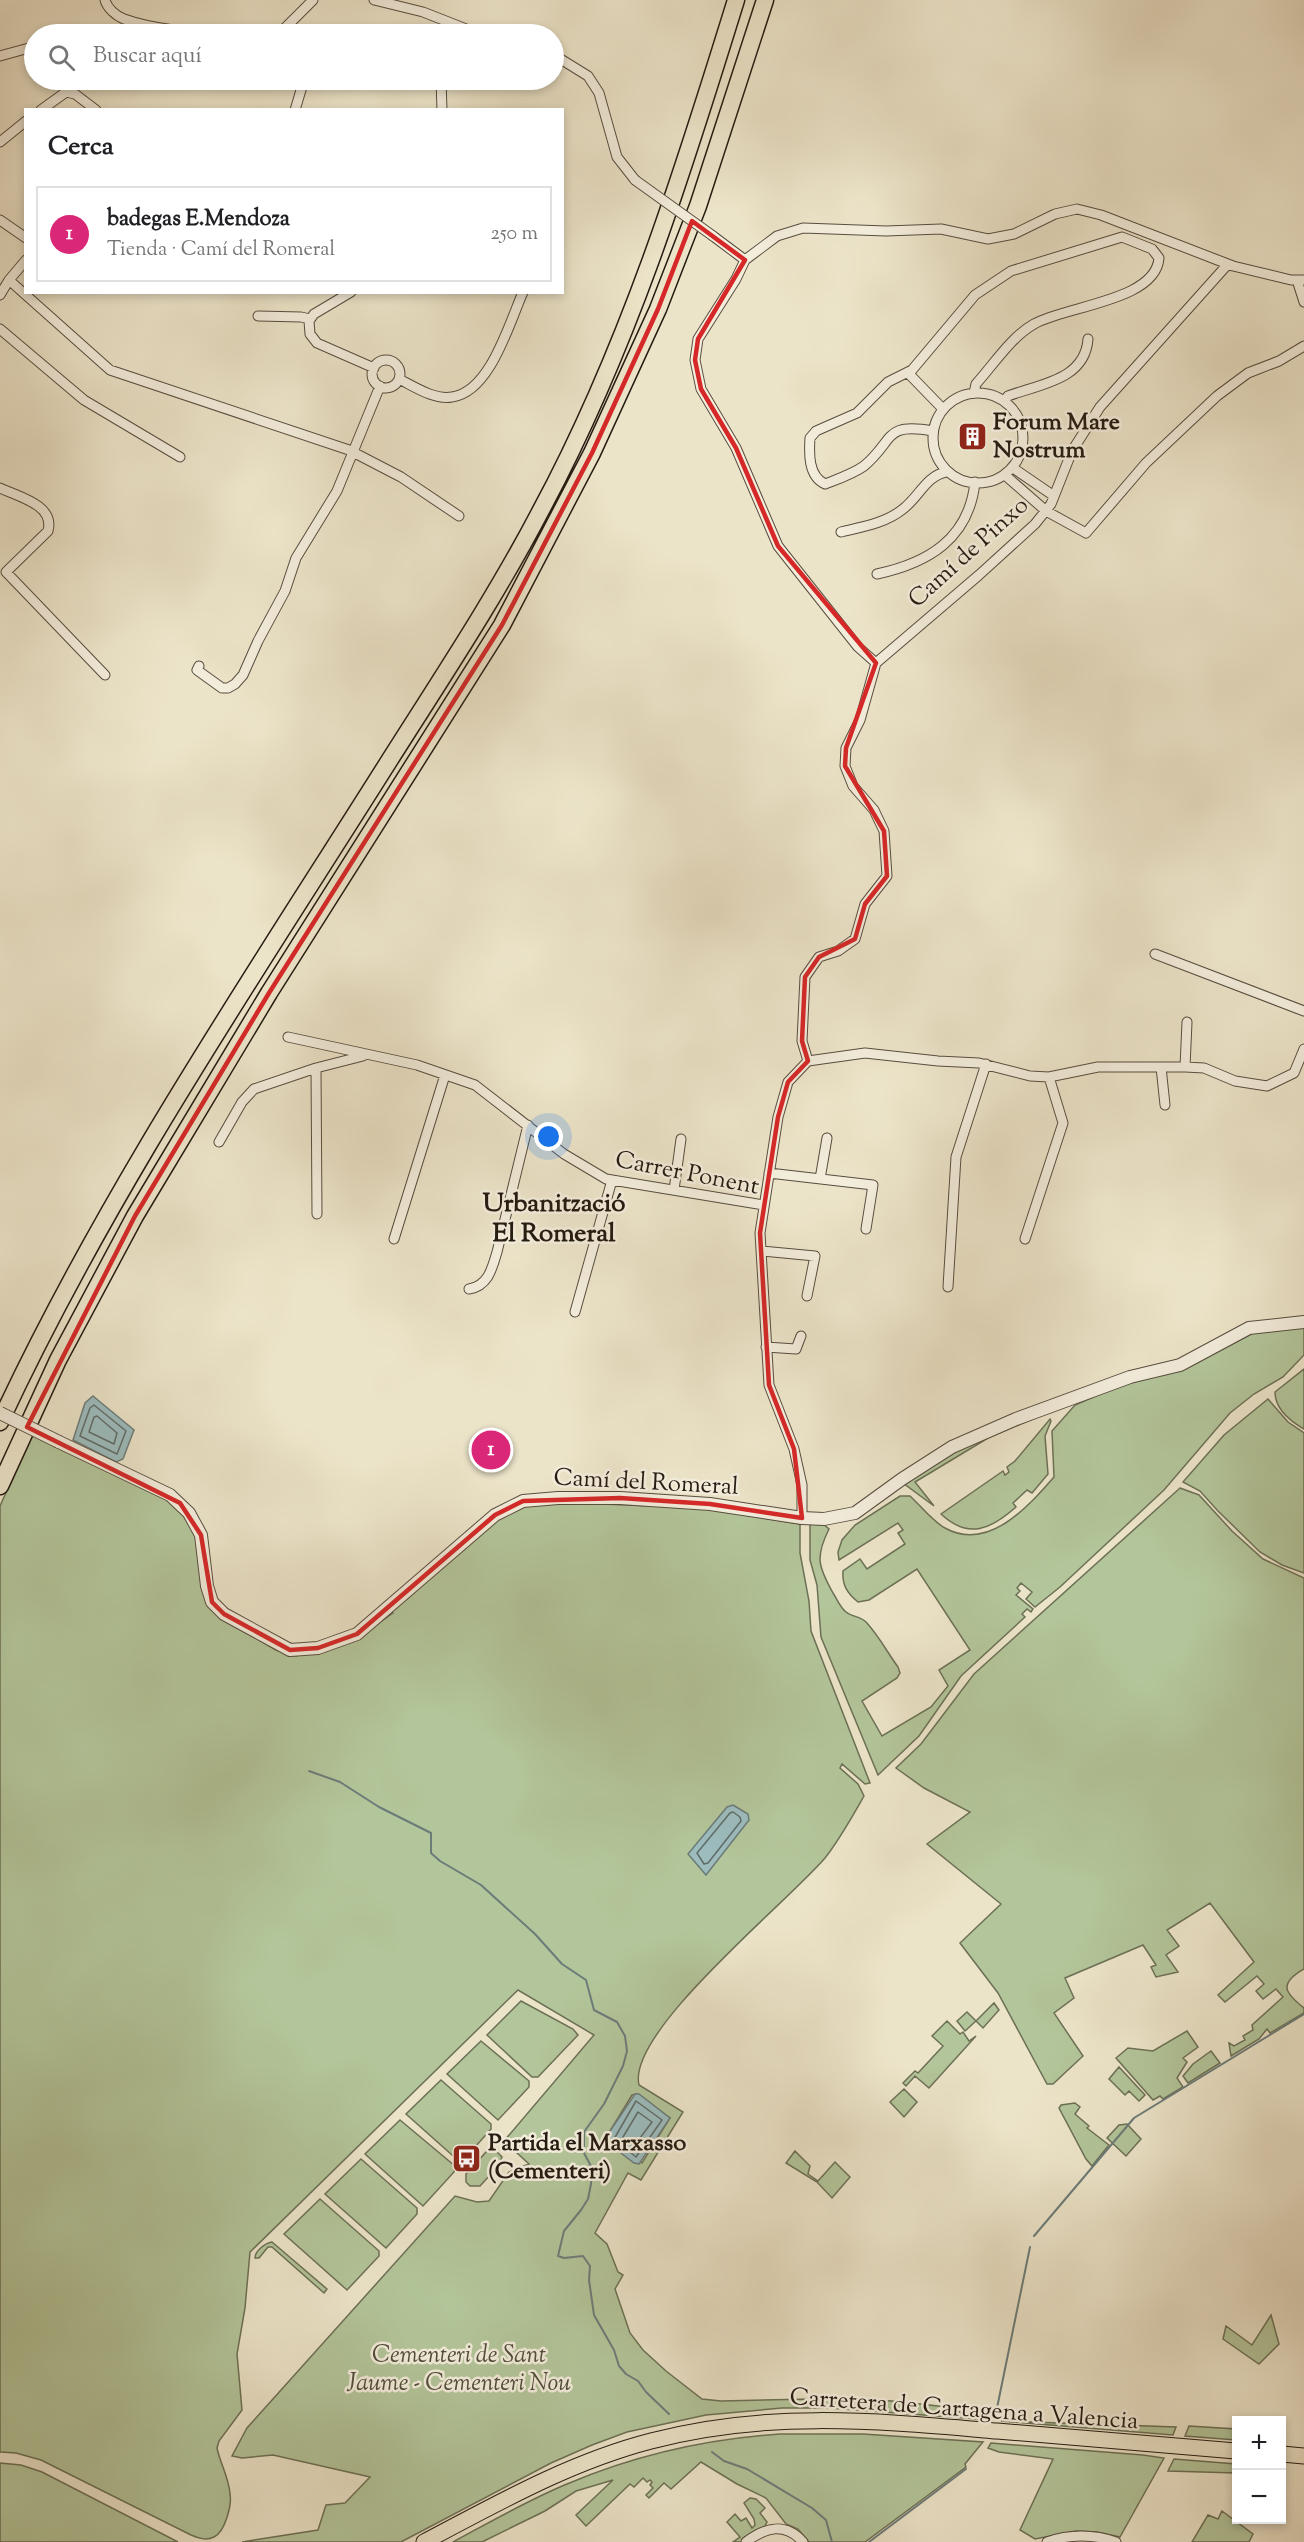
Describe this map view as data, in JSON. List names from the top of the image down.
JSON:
{
  "streets": {
    "highway": ["Carretera de Cartagena a Valencia"],
    "street": ["Camí de Pinxo", "Carrer Ponent", "Camí del Romeral"]
  },
  "crossings": [
    ["Carrer Ponent", "Camí del Romeral"]
  ],
  "districts": ["Urbanització El Romeral"],
  "parks": ["Cementeri de Sant Jaume - Cementeri Nou"],
  "places": {
    "building": ["Forum Mare Nostrum"],
    "bus stop": ["Partida el Marxasso (Cementeri)"]
  },
  "page": {
    "search": "Buscar aquí",
    "heading": "Cerca",
    "list": [
      {
        "mark": "1",
        "name": "badegas E.Mendoza",
        "note": "Tienda · Camí del Romeral",
        "value": "250 m"
      }
    ],
    "pins": "1",
    "map_buttons": ["+", "−"]
  }
}
